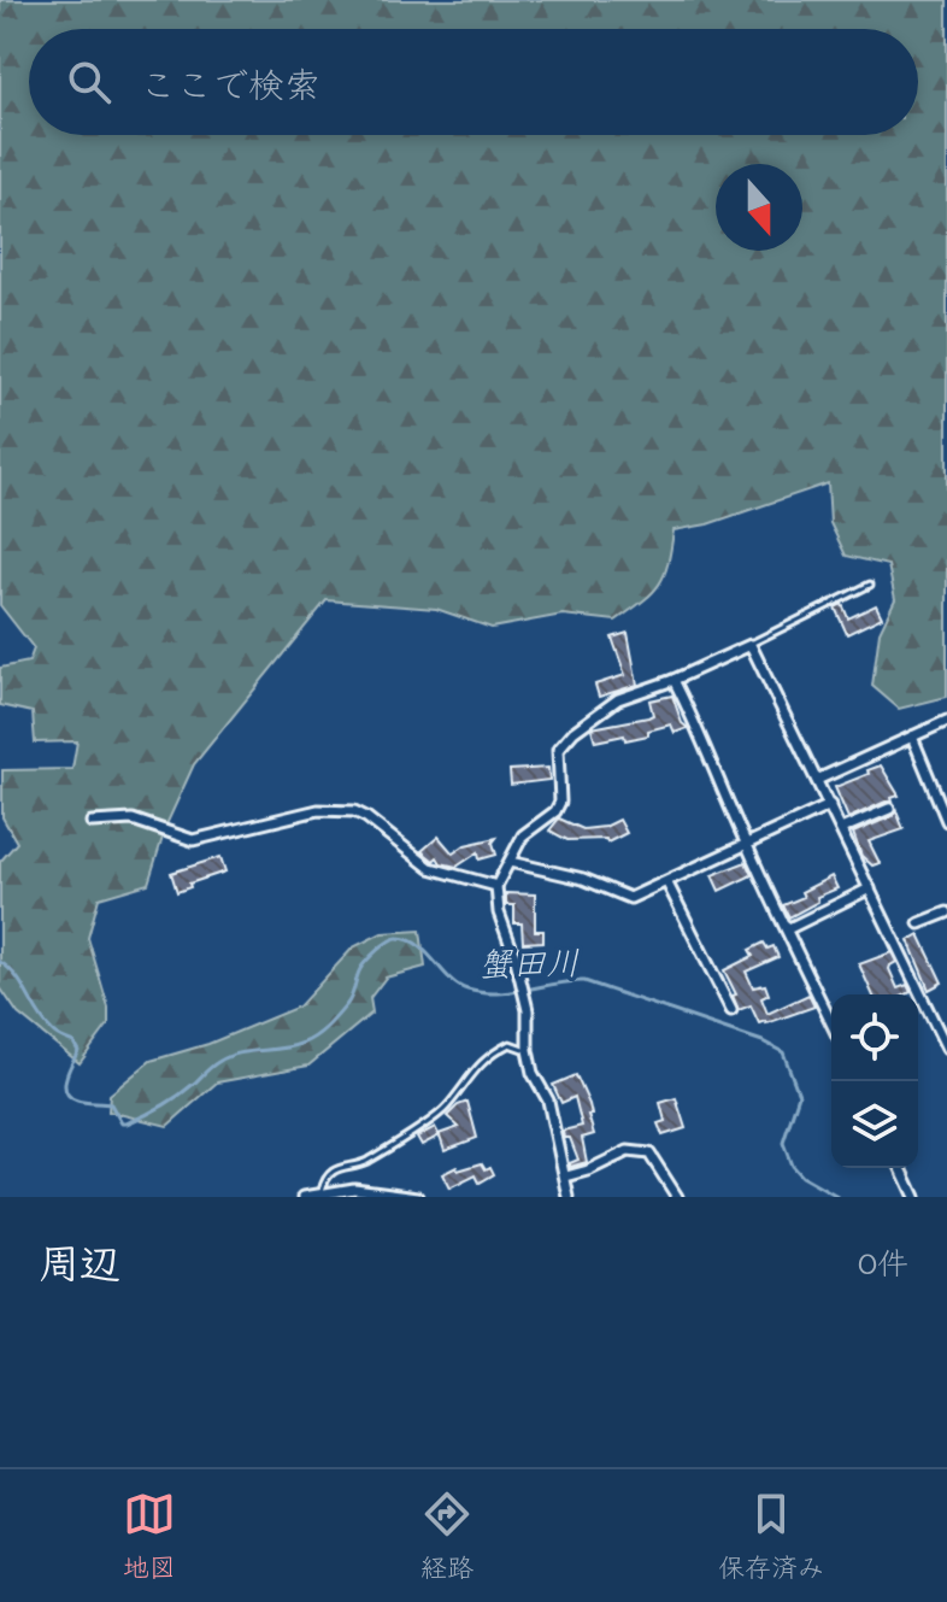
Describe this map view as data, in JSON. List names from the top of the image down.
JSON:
{
  "water": ["蟹田川"],
  "north": "bottom",
  "page": {
    "search": "ここで検索",
    "heading": ["周辺", "0件"],
    "nav": ["地図", "経路", "保存済み"]
  }
}
